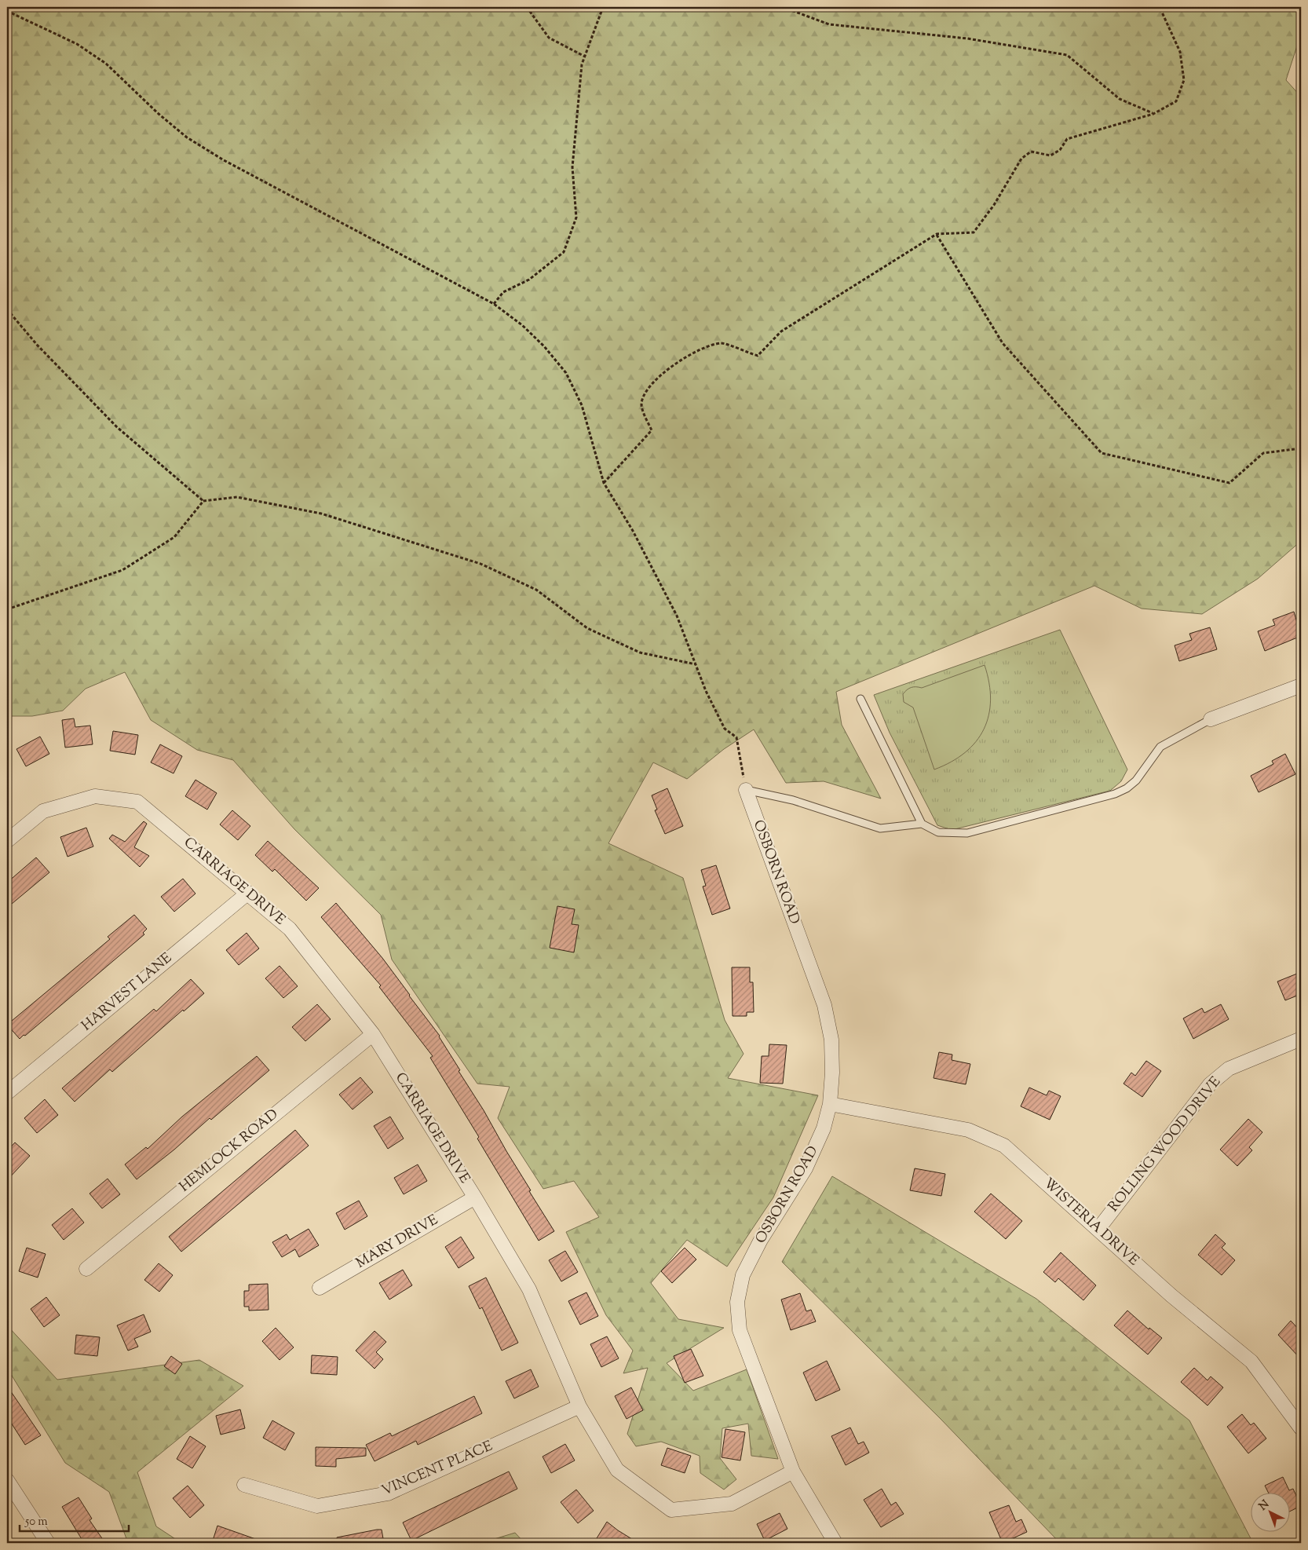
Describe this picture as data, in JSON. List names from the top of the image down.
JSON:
{
  "streets": {
    "street": [
      "OSBORN ROAD",
      "CARRIAGE DRIVE",
      "HARVEST LANE",
      "ROLLING WOOD DRIVE",
      "HEMLOCK ROAD",
      "WISTERIA DRIVE",
      "MARY DRIVE",
      "VINCENT PLACE"
    ]
  },
  "crossings": [
    ["OSBORN ROAD", "CARRIAGE DRIVE"],
    ["OSBORN ROAD", "WISTERIA DRIVE"],
    ["CARRIAGE DRIVE", "HARVEST LANE"],
    ["CARRIAGE DRIVE", "HEMLOCK ROAD"],
    ["CARRIAGE DRIVE", "MARY DRIVE"],
    ["CARRIAGE DRIVE", "VINCENT PLACE"],
    ["ROLLING WOOD DRIVE", "WISTERIA DRIVE"]
  ],
  "scale_bar": "50 m",
  "north": "top left"
}
